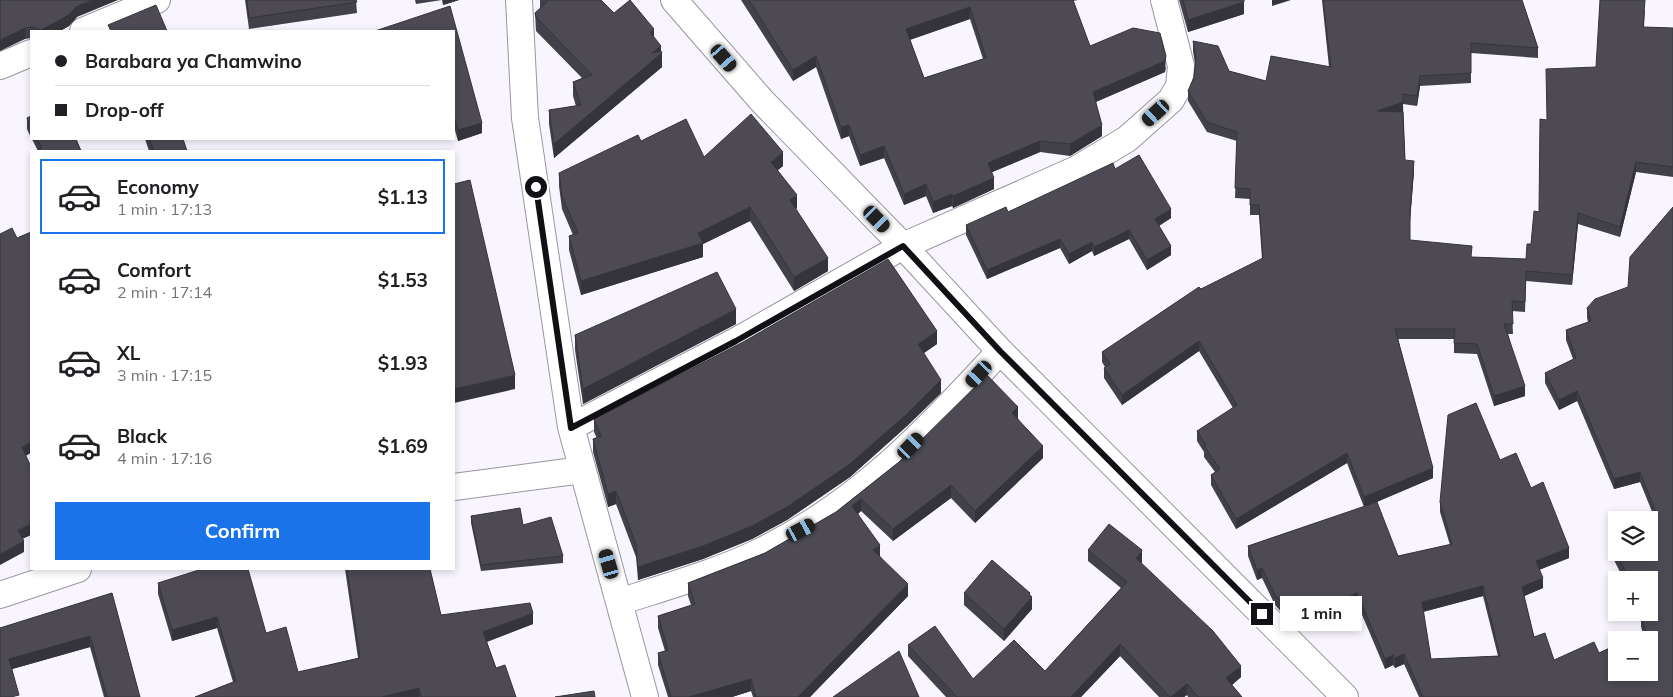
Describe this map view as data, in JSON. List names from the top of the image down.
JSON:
{
  "page": {
    "banner": ["Barabara ya Chamwino", "Drop-off"],
    "list": [
      {
        "name": "Economy",
        "note": "1 min · 17:13",
        "value": "$1.13"
      },
      {
        "name": "Comfort",
        "note": "2 min · 17:14",
        "value": "$1.53"
      },
      {
        "name": "XL",
        "note": "3 min · 17:15",
        "value": "$1.93"
      },
      {
        "name": "Black",
        "note": "4 min · 17:16",
        "value": "$1.69"
      }
    ],
    "buttons": "Confirm",
    "map_buttons": ["+", "−"],
    "bubble": "1 min"
  }
}
